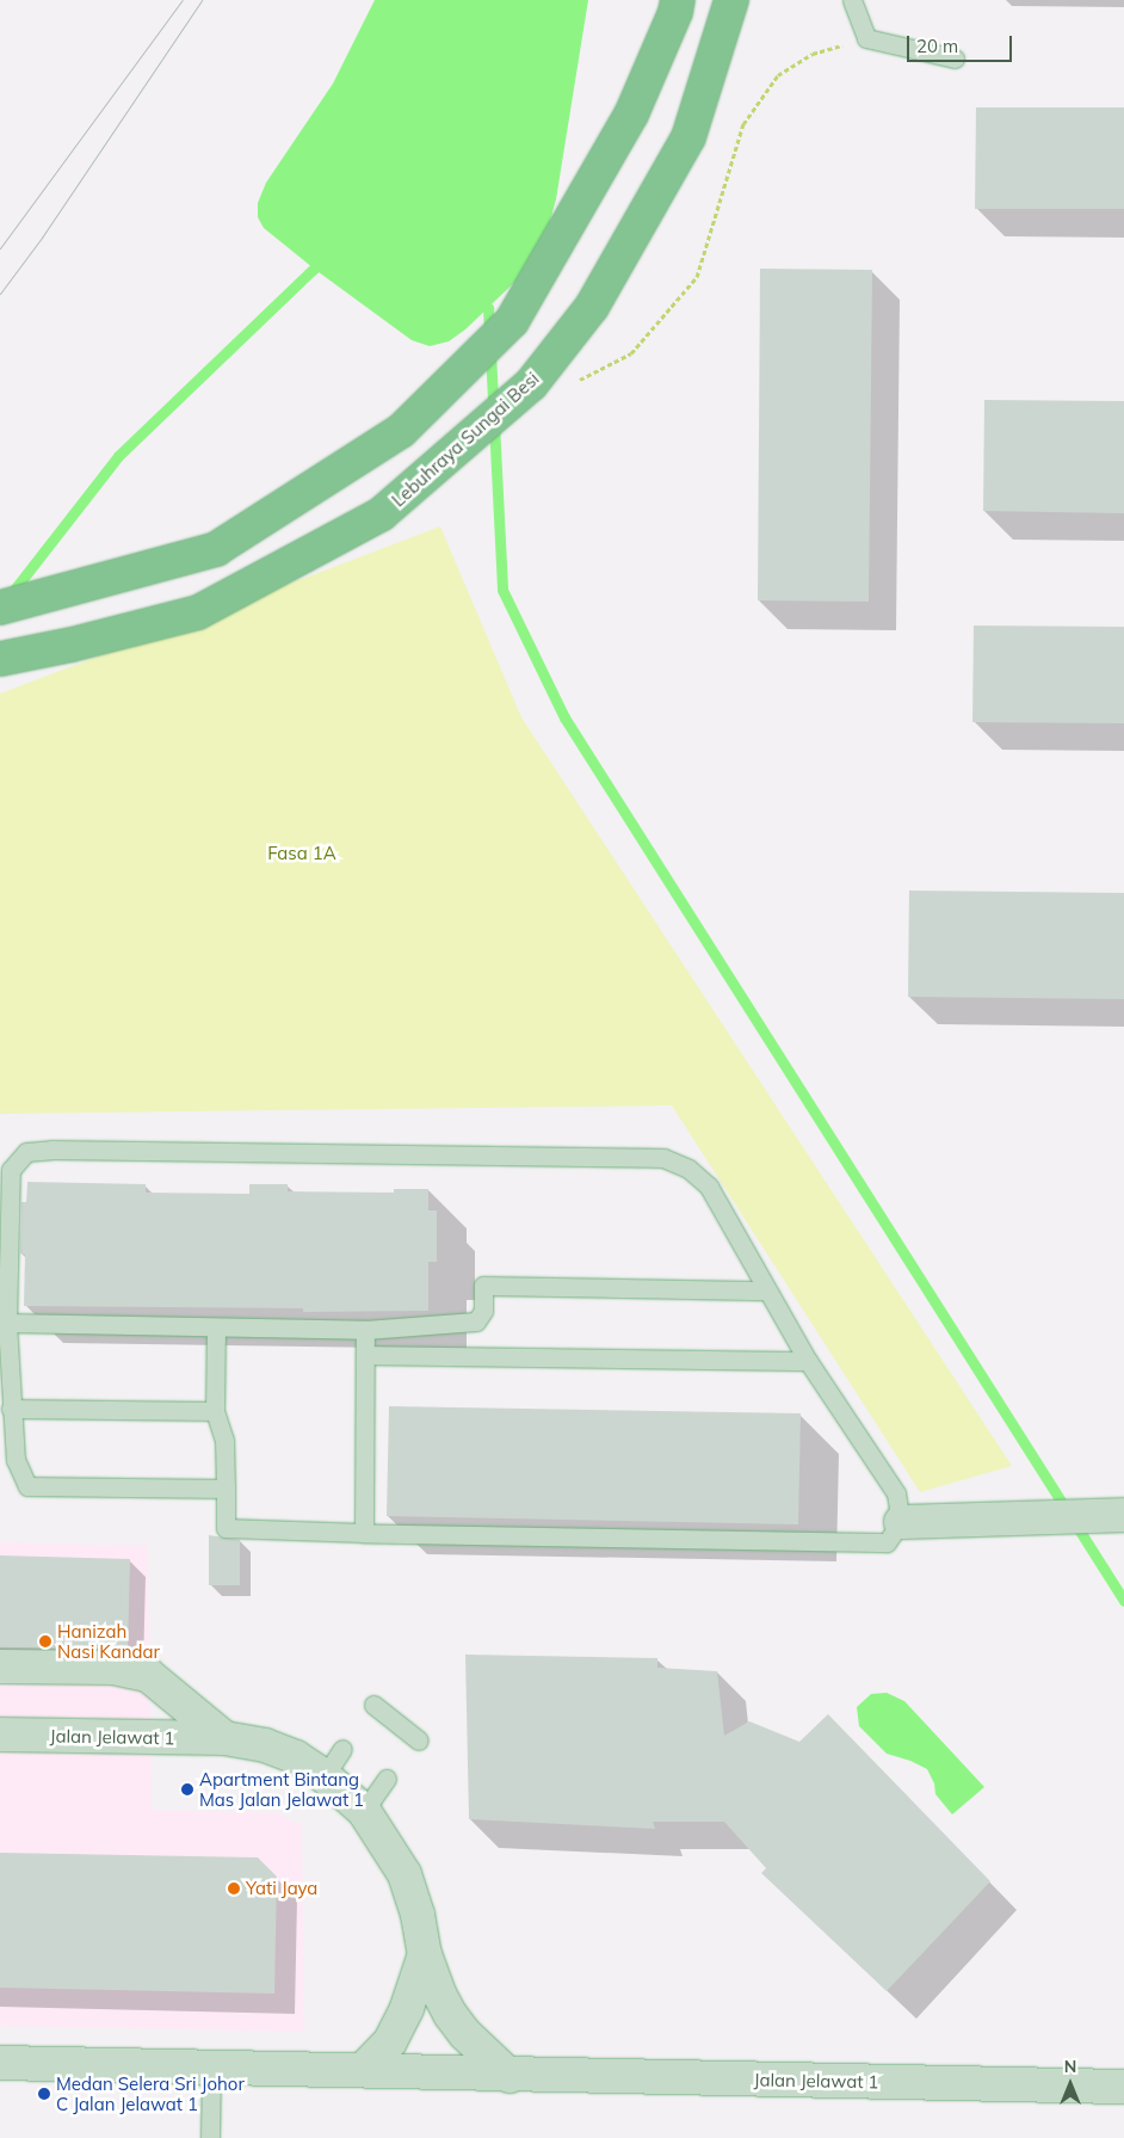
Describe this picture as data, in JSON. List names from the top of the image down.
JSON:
{
  "streets": {
    "highway": ["Lebuhraya Sungai Besi"],
    "street": ["Jalan Jelawat 1"]
  },
  "parks": ["Fasa 1A"],
  "places": [
    "Hanizah Nasi Kandar",
    "Apartment Bintang Mas Jalan Jelawat 1",
    "Yati Jaya",
    "Medan Selera Sri Johor C Jalan Jelawat 1"
  ],
  "scale_bar": "20 m",
  "north": "top"
}
